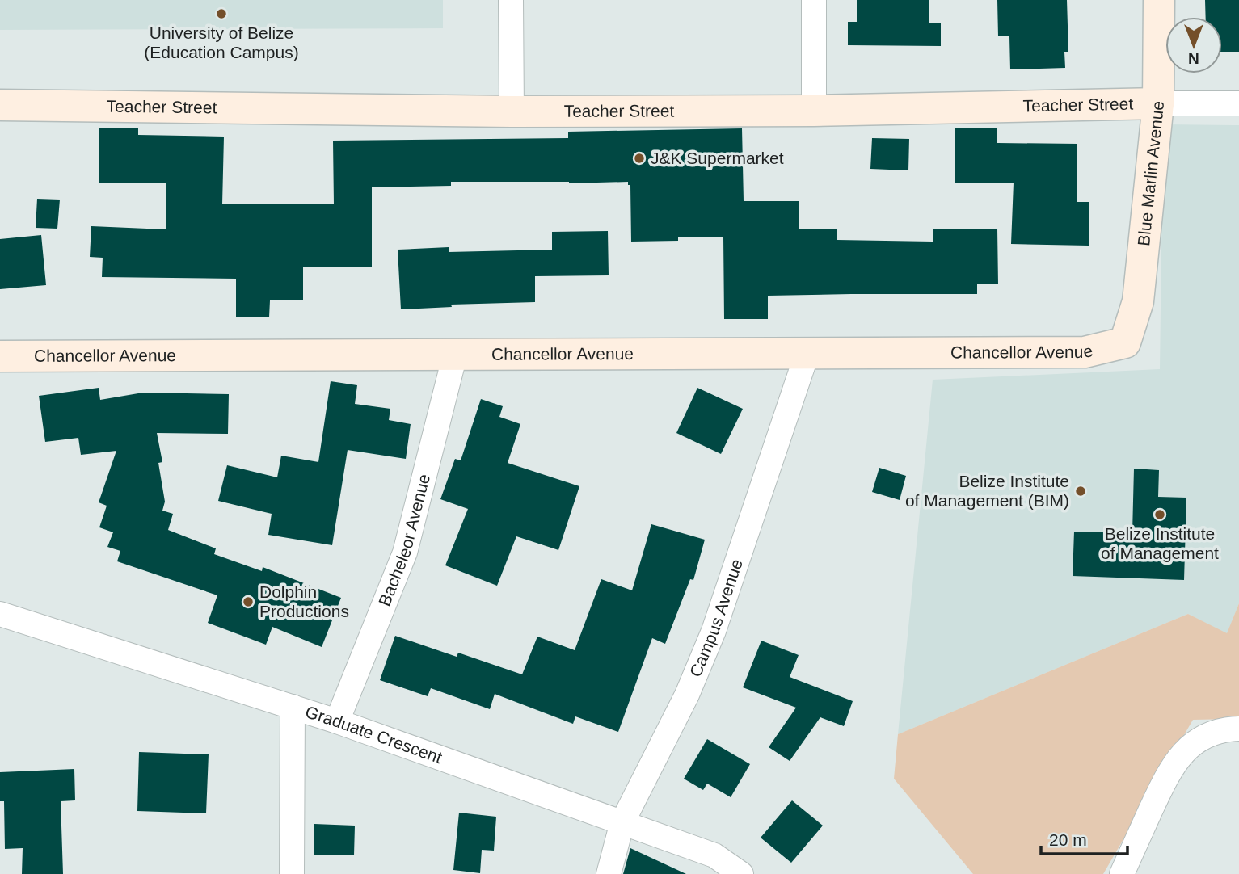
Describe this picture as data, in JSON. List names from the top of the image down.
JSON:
{
  "streets": {
    "street": [
      "Teacher Street",
      "Blue Marlin Avenue",
      "Chancellor Avenue",
      "Bacheleor Avenue",
      "Campus Avenue",
      "Graduate Crescent"
    ]
  },
  "crossings": [
    ["Teacher Street", "Blue Marlin Avenue"],
    ["Blue Marlin Avenue", "Chancellor Avenue"],
    ["Chancellor Avenue", "Bacheleor Avenue"],
    ["Chancellor Avenue", "Campus Avenue"],
    ["Bacheleor Avenue", "Graduate Crescent"],
    ["Campus Avenue", "Graduate Crescent"]
  ],
  "places": [
    "University of Belize (Education Campus)",
    "J&K Supermarket",
    "Belize Institute of Management (BIM)",
    "Belize Institute of Management",
    "Dolphin Productions"
  ],
  "scale_bar": "20 m",
  "north": "bottom"
}
